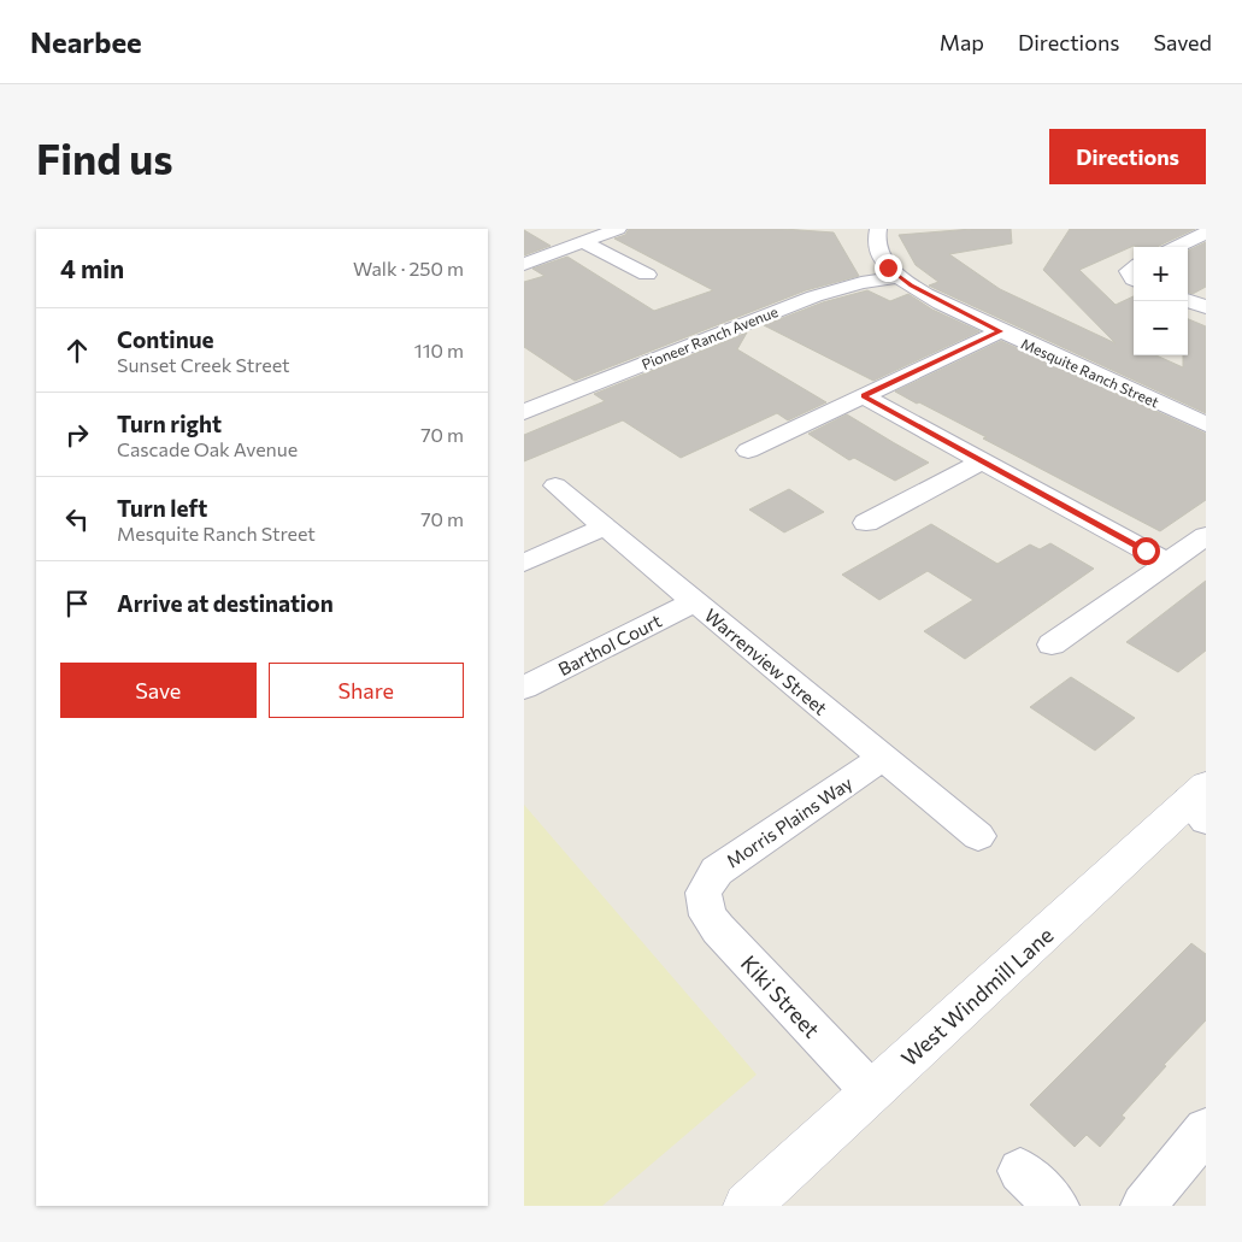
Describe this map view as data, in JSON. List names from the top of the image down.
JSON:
{
  "streets": {
    "main road": ["West Windmill Lane"],
    "street": [
      "Pioneer Ranch Avenue",
      "Mesquite Ranch Street",
      "Barthol Court",
      "Warrenview Street",
      "Morris Plains Way",
      "Kiki Street"
    ]
  },
  "crossings": [
    ["Pioneer Ranch Avenue", "Mesquite Ranch Street"],
    ["Barthol Court", "Warrenview Street"],
    ["Warrenview Street", "Morris Plains Way"],
    ["Morris Plains Way", "Kiki Street"],
    ["Kiki Street", "West Windmill Lane"]
  ],
  "page": {
    "header": "Nearbee",
    "nav": ["Map", "Directions", "Saved"],
    "buttons": [
      "Directions",
      ["Save", "Share"]
    ],
    "title": "Find us",
    "heading": ["4 min", "Walk · 250 m"],
    "map_buttons": ["+", "−"],
    "list": [
      ["Continue", "Sunset Creek Street", "110 m"],
      ["Turn right", "Cascade Oak Avenue", "70 m"],
      ["Turn left", "Mesquite Ranch Street", "70 m"],
      "Arrive at destination"
    ]
  }
}
